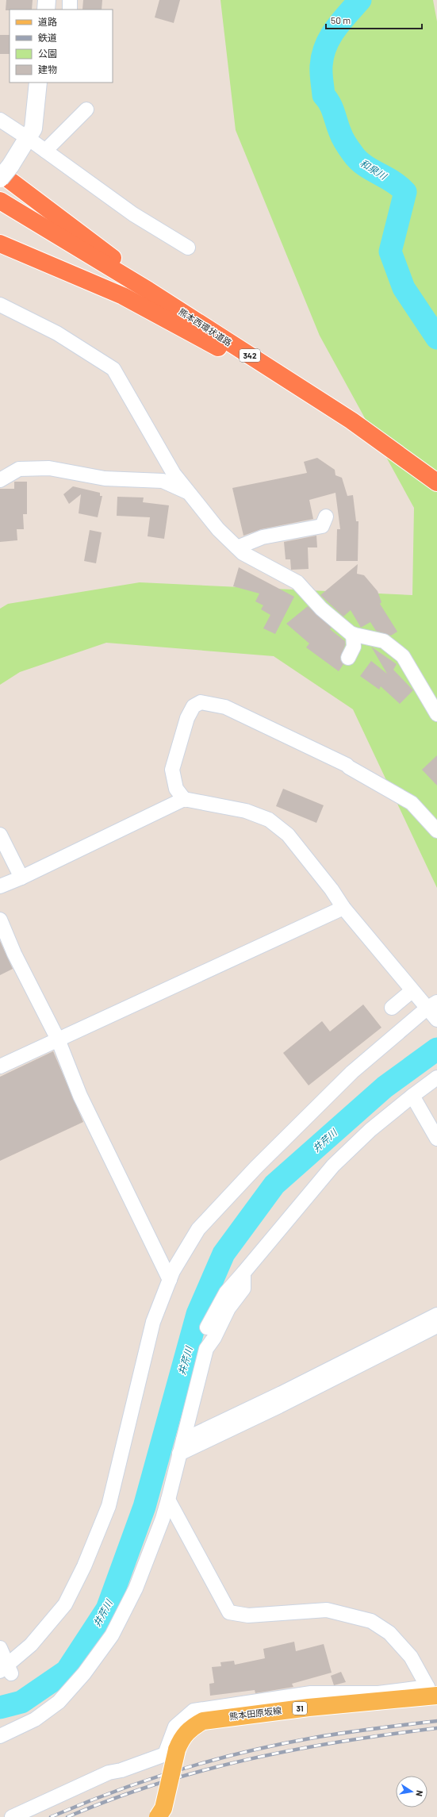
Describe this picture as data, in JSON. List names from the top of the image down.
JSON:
{
  "streets": {
    "highway": ["熊本西環状道路", "342"],
    "main road": ["31", "熊本田原坂線"]
  },
  "water": ["和泉川", "井芹川"],
  "legend": [
    "道路",
    "鉄道",
    "公園",
    "建物"
  ],
  "scale_bar": "50 m",
  "north": "right"
}
